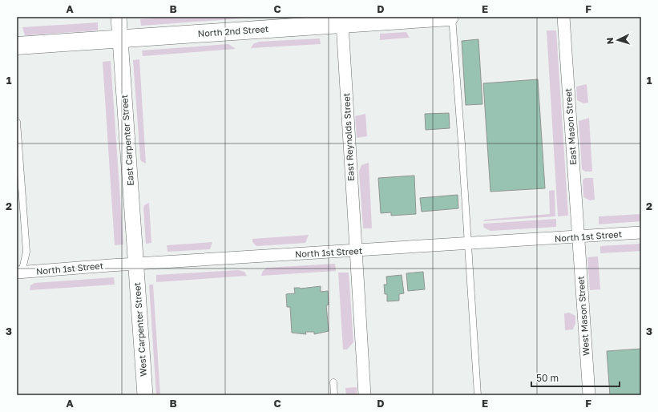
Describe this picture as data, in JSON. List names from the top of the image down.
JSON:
{
  "streets": {
    "main road": ["North 2nd Street"],
    "street": [
      "East Mason Street",
      "East Reynolds Street",
      "East Carpenter Street",
      "North 1st Street",
      "West Mason Street",
      "West Carpenter Street"
    ]
  },
  "crossings": [
    ["North 2nd Street", "East Reynolds Street"],
    ["North 2nd Street", "East Carpenter Street"],
    ["East Mason Street", "North 1st Street"],
    ["East Mason Street", "West Mason Street"],
    ["East Reynolds Street", "North 1st Street"],
    ["East Carpenter Street", "North 1st Street"],
    ["East Carpenter Street", "West Carpenter Street"],
    ["North 1st Street", "West Mason Street"],
    ["North 1st Street", "West Carpenter Street"]
  ],
  "scale_bar": "50 m",
  "north": "left",
  "grid": {
    "columns": [
      "A",
      "B",
      "C",
      "D",
      "E",
      "F"
    ],
    "rows": ["1", "2", "3"]
  }
}
